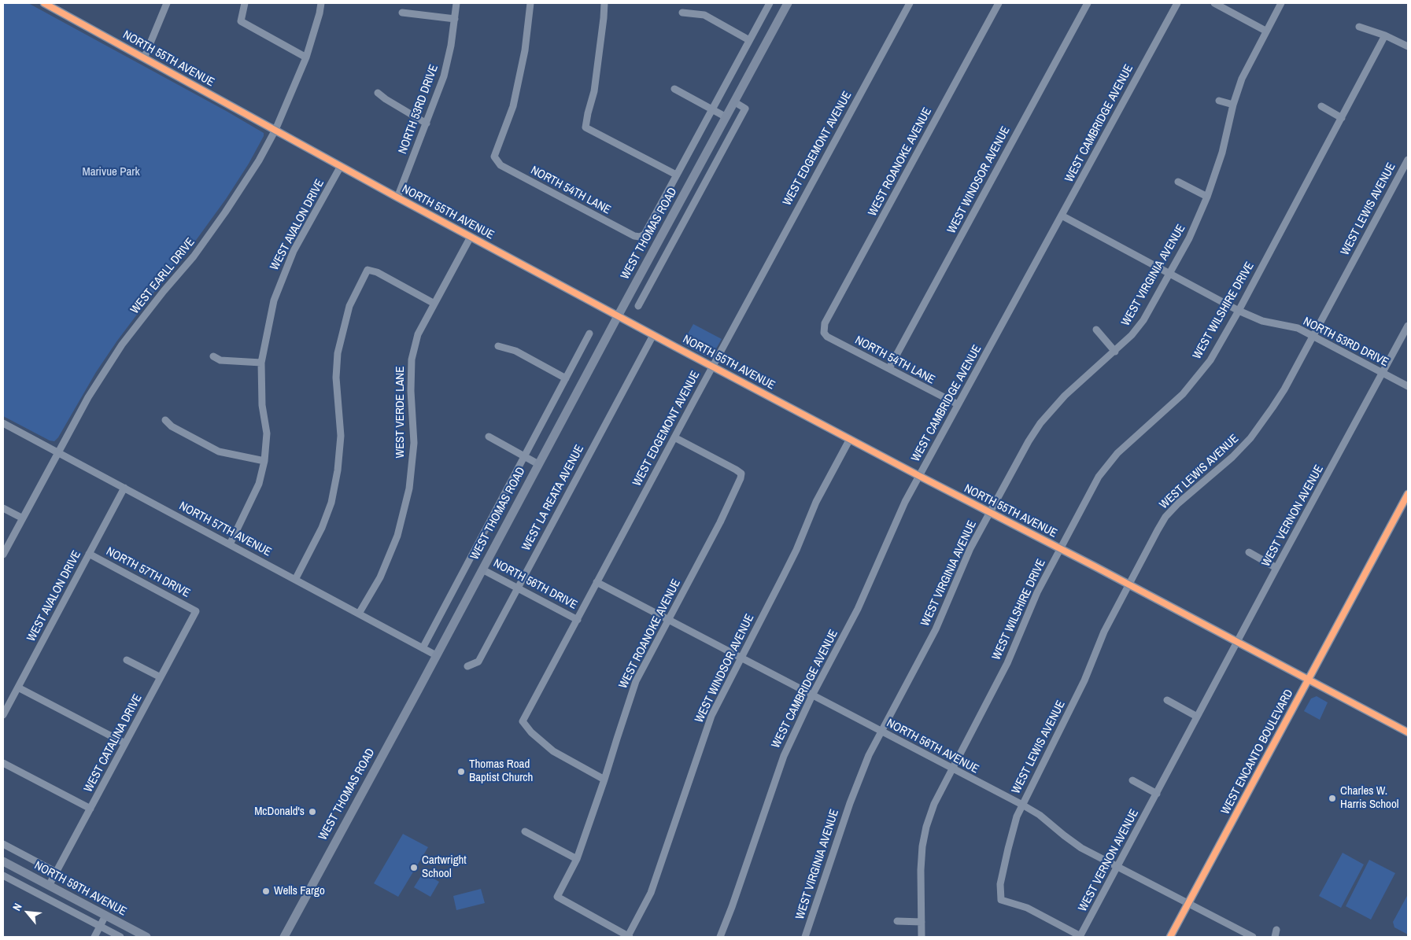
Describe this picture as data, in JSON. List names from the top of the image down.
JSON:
{
  "streets": {
    "street": [
      "NORTH 55TH AVENUE",
      "NORTH 53RD DRIVE",
      "WEST CAMBRIDGE AVENUE",
      "WEST EDGEMONT AVENUE",
      "WEST ROANOKE AVENUE",
      "WEST WINDSOR AVENUE",
      "NORTH 54TH LANE",
      "WEST LEWIS AVENUE",
      "WEST AVALON DRIVE",
      "WEST THOMAS ROAD",
      "WEST VIRGINIA AVENUE",
      "WEST EARLL DRIVE",
      "WEST WILSHIRE DRIVE",
      "WEST VERDE LANE",
      "WEST LA REATA AVENUE",
      "WEST VERNON AVENUE",
      "NORTH 57TH AVENUE",
      "NORTH 57TH DRIVE",
      "NORTH 56TH DRIVE",
      "WEST CATALINA DRIVE",
      "NORTH 56TH AVENUE",
      "WEST ENCANTO BOULEVARD",
      "NORTH 59TH AVENUE"
    ]
  },
  "crossings": [
    ["NORTH 55TH AVENUE", "NORTH 53RD DRIVE"],
    ["NORTH 55TH AVENUE", "WEST CAMBRIDGE AVENUE"],
    ["NORTH 55TH AVENUE", "WEST EDGEMONT AVENUE"],
    ["NORTH 55TH AVENUE", "WEST WINDSOR AVENUE"],
    ["NORTH 55TH AVENUE", "WEST LEWIS AVENUE"],
    ["NORTH 55TH AVENUE", "WEST AVALON DRIVE"],
    ["NORTH 55TH AVENUE", "WEST THOMAS ROAD"],
    ["NORTH 55TH AVENUE", "WEST VIRGINIA AVENUE"],
    ["NORTH 55TH AVENUE", "WEST EARLL DRIVE"],
    ["NORTH 55TH AVENUE", "WEST WILSHIRE DRIVE"],
    ["NORTH 55TH AVENUE", "WEST VERDE LANE"],
    ["NORTH 55TH AVENUE", "WEST LA REATA AVENUE"],
    ["NORTH 55TH AVENUE", "WEST VERNON AVENUE"],
    ["NORTH 55TH AVENUE", "WEST ENCANTO BOULEVARD"],
    ["NORTH 53RD DRIVE", "WEST CAMBRIDGE AVENUE"],
    ["NORTH 53RD DRIVE", "WEST LEWIS AVENUE"],
    ["NORTH 53RD DRIVE", "WEST VIRGINIA AVENUE"],
    ["NORTH 53RD DRIVE", "WEST WILSHIRE DRIVE"],
    ["NORTH 53RD DRIVE", "WEST VERNON AVENUE"],
    ["WEST CAMBRIDGE AVENUE", "NORTH 54TH LANE"],
    ["WEST CAMBRIDGE AVENUE", "NORTH 56TH AVENUE"],
    ["WEST EDGEMONT AVENUE", "WEST ROANOKE AVENUE"],
    ["WEST EDGEMONT AVENUE", "NORTH 56TH DRIVE"],
    ["WEST EDGEMONT AVENUE", "NORTH 56TH AVENUE"],
    ["WEST ROANOKE AVENUE", "WEST WINDSOR AVENUE"],
    ["WEST ROANOKE AVENUE", "NORTH 54TH LANE"],
    ["WEST ROANOKE AVENUE", "NORTH 56TH AVENUE"],
    ["WEST WINDSOR AVENUE", "NORTH 54TH LANE"],
    ["WEST WINDSOR AVENUE", "NORTH 56TH AVENUE"],
    ["NORTH 54TH LANE", "WEST THOMAS ROAD"],
    ["WEST LEWIS AVENUE", "WEST VERNON AVENUE"],
    ["WEST LEWIS AVENUE", "NORTH 56TH AVENUE"],
    ["WEST AVALON DRIVE", "NORTH 57TH AVENUE"],
    ["WEST AVALON DRIVE", "NORTH 57TH DRIVE"],
    ["WEST THOMAS ROAD", "NORTH 57TH AVENUE"],
    ["WEST THOMAS ROAD", "NORTH 56TH DRIVE"],
    ["WEST VIRGINIA AVENUE", "NORTH 56TH AVENUE"],
    ["WEST EARLL DRIVE", "NORTH 57TH AVENUE"],
    ["WEST WILSHIRE DRIVE", "NORTH 56TH AVENUE"],
    ["WEST VERDE LANE", "NORTH 57TH AVENUE"],
    ["WEST LA REATA AVENUE", "NORTH 56TH DRIVE"],
    ["WEST VERNON AVENUE", "NORTH 56TH AVENUE"],
    ["NORTH 57TH DRIVE", "WEST CATALINA DRIVE"],
    ["WEST CATALINA DRIVE", "NORTH 59TH AVENUE"],
    ["NORTH 56TH AVENUE", "WEST ENCANTO BOULEVARD"]
  ],
  "parks": ["Marivue Park"],
  "places": [
    "Thomas Road Baptist Church",
    "Charles W. Harris School",
    "McDonald's",
    "Cartwright School",
    "Wells Fargo"
  ],
  "north": "top left"
}
